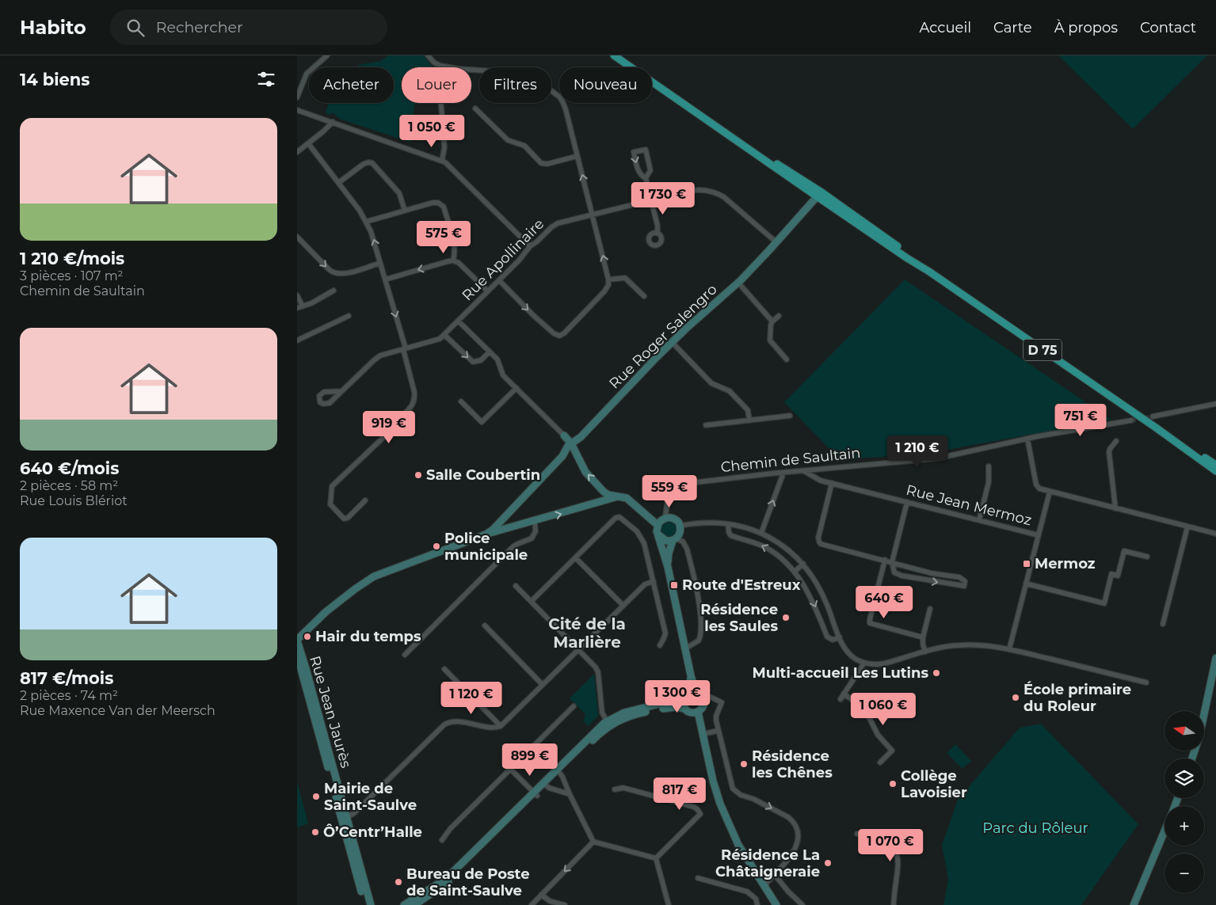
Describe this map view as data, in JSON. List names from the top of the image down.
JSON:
{
  "streets": {
    "main road": ["D 75"],
    "street": [
      "Rue Apollinaire",
      "Rue Roger Salengro",
      "Chemin de Saultain",
      "Rue Jean Mermoz",
      "Rue Jean Jaurès"
    ]
  },
  "crossings": [
    ["Rue Apollinaire", "Rue Roger Salengro"],
    ["Rue Roger Salengro", "D 75"],
    ["Chemin de Saultain", "Rue Jean Mermoz"]
  ],
  "districts": ["Cité de la Marlière"],
  "parks": ["Parc du Rôleur"],
  "places": {
    "other": [
      "Salle Coubertin",
      "Police municipale",
      "Résidence les Saules",
      "Hair du temps",
      "Multi-accueil Les Lutins",
      "École primaire du Roleur",
      "Résidence les Chênes",
      "Collège Lavoisier",
      "Mairie de Saint-Saulve",
      "Ô’Centr’Halle",
      "Résidence La Châtaigneraie",
      "Bureau de Poste de Saint-Saulve"
    ],
    "transit": ["Mermoz", "Route d'Estreux"]
  },
  "north": "left",
  "page": {
    "header": "Habito",
    "search": "Rechercher",
    "nav": [
      "Accueil",
      "Carte",
      "À propos",
      "Contact"
    ],
    "heading": "14 biens",
    "chip": [
      "Acheter",
      "Louer",
      "Filtres",
      "Nouveau"
    ],
    "list": [
      {
        "name": "1 210 €/mois",
        "note": "3 pièces · 107 m² · Chemin de Saultain"
      },
      {
        "name": "640 €/mois",
        "note": "2 pièces · 58 m² · Rue Louis Blériot"
      },
      {
        "name": "817 €/mois",
        "note": "2 pièces · 74 m² · Rue Maxence Van der Meersch"
      }
    ],
    "price": [
      "1 050 €",
      "1 730 €",
      "575 €",
      "751 €",
      "919 €",
      "1 210 €",
      "559 €",
      "640 €",
      "1 300 €",
      "1 120 €",
      "1 060 €",
      "899 €",
      "817 €",
      "1 070 €"
    ],
    "map_buttons": ["+", "−"]
  }
}
